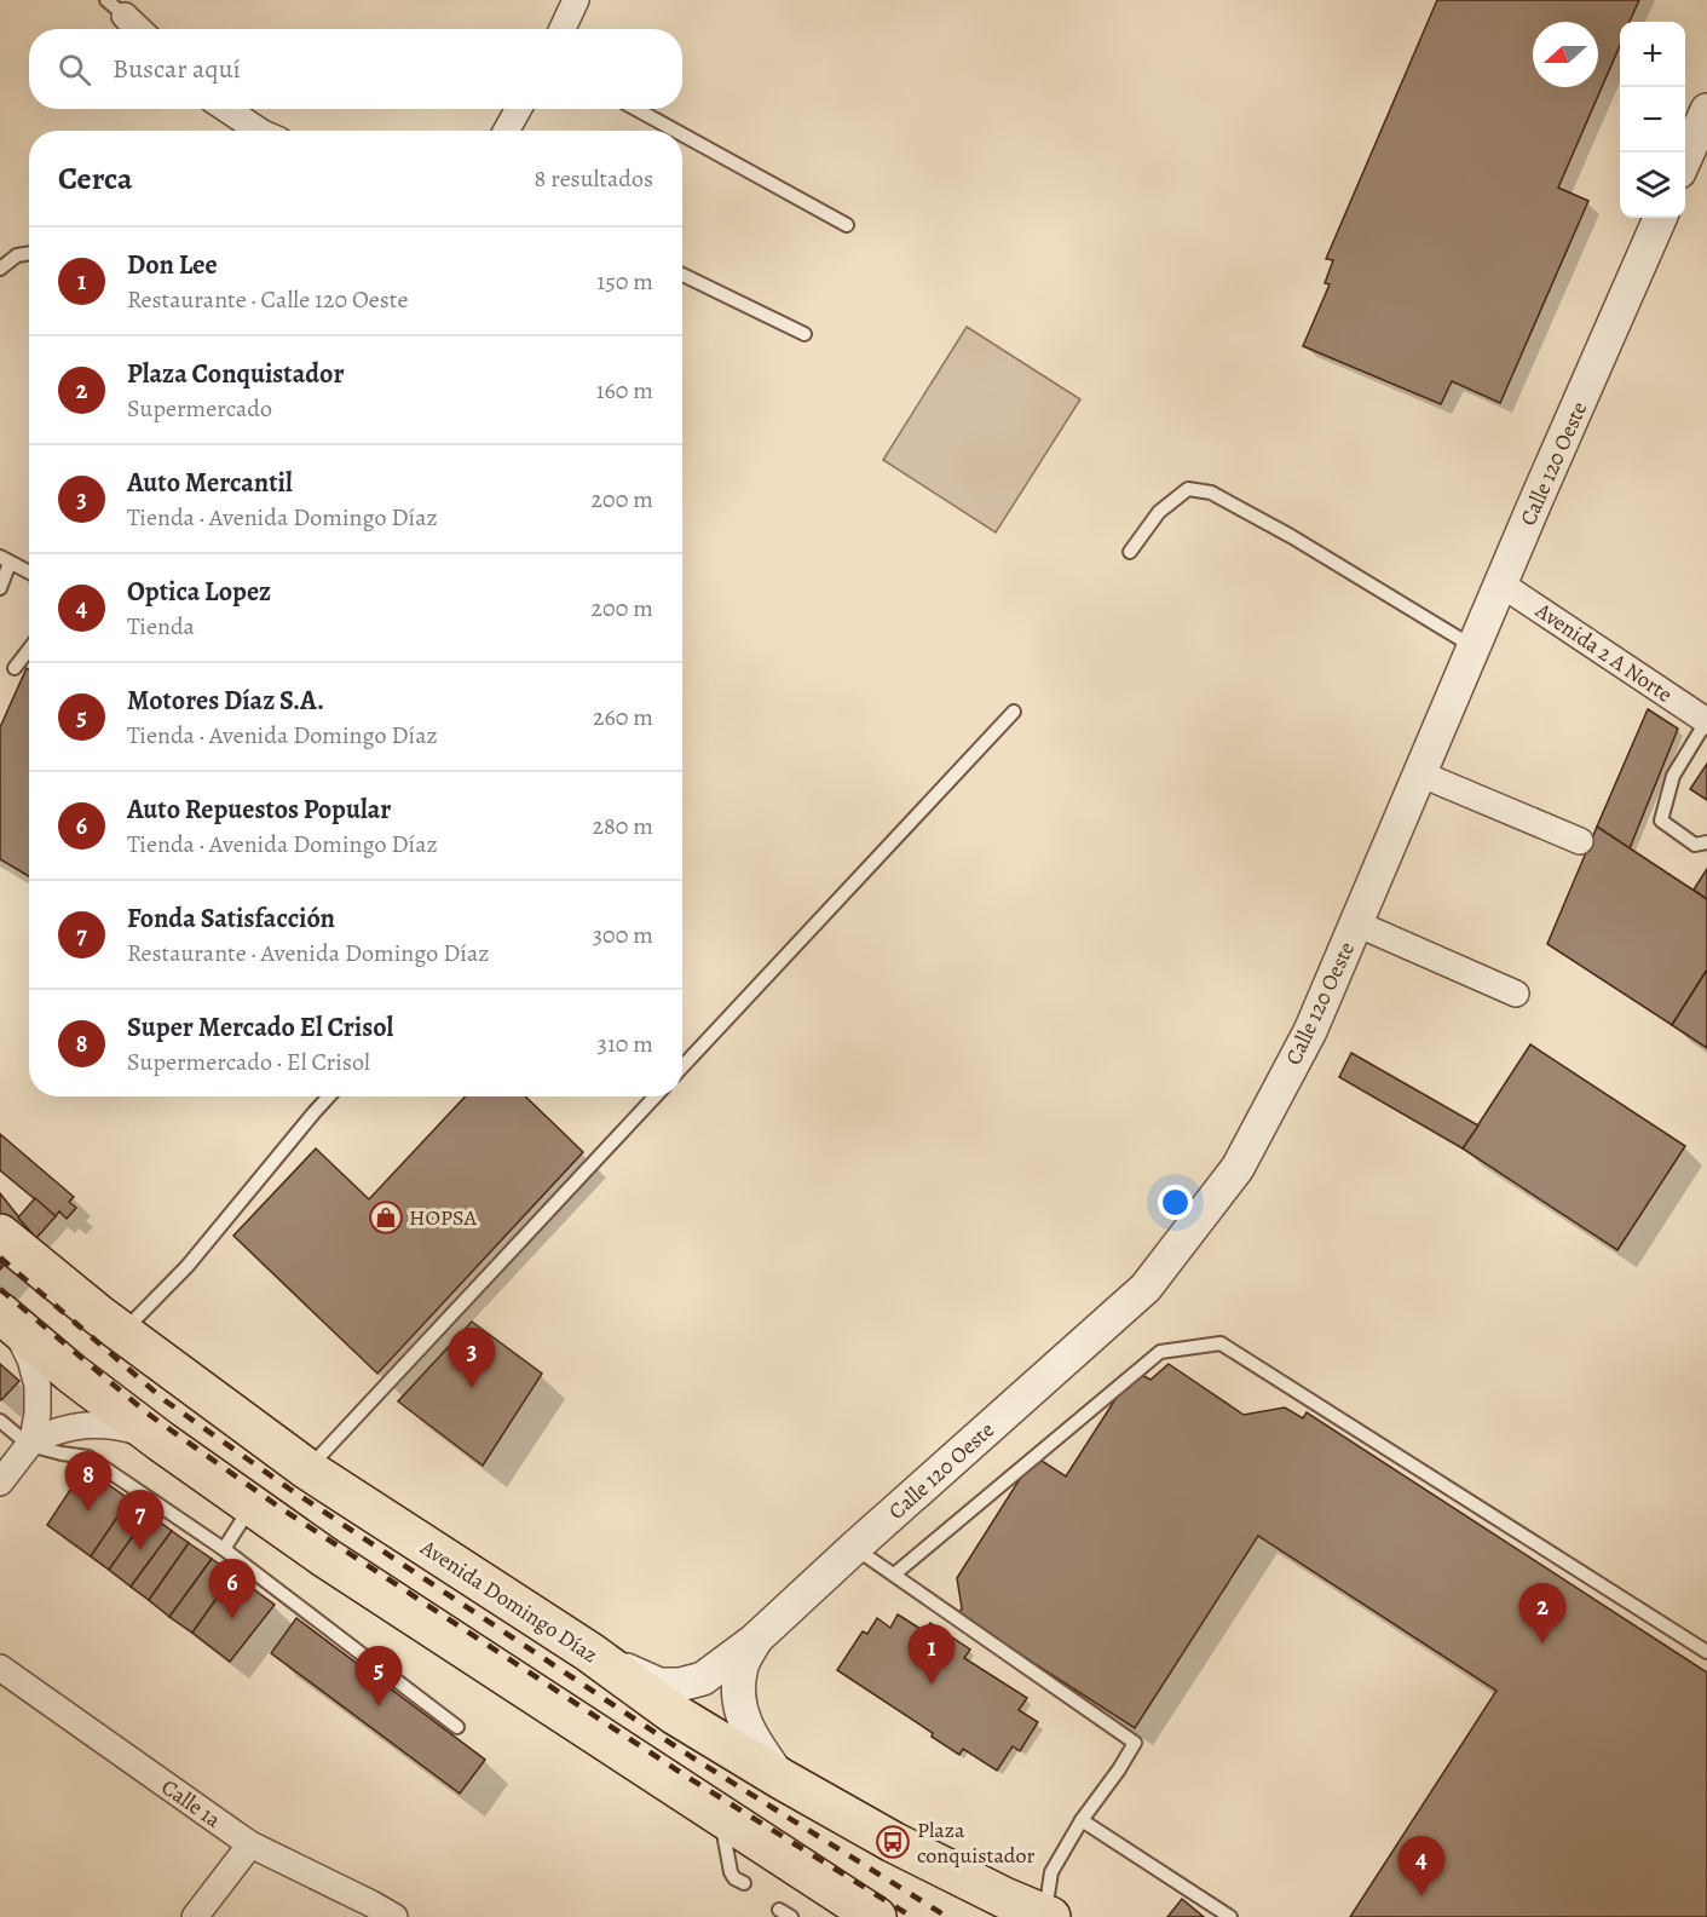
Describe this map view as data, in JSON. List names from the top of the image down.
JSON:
{
  "streets": {
    "main road": ["Avenida Domingo Díaz"],
    "street": ["Calle 120 Oeste", "Avenida 2 A Norte", "Calle 1a"]
  },
  "crossings": [
    ["Calle 120 Oeste", "Avenida 2 A Norte"],
    ["Calle 120 Oeste", "Avenida Domingo Díaz"]
  ],
  "places": {
    "shop": ["HOPSA"],
    "bus stop": ["Plaza conquistador"]
  },
  "north": "left",
  "page": {
    "map_buttons": ["+", "−"],
    "search": "Buscar aquí",
    "heading": ["Cerca", "8 resultados"],
    "list": [
      {
        "mark": "1",
        "name": "Don Lee",
        "note": "Restaurante · Calle 120 Oeste",
        "value": "150 m"
      },
      {
        "mark": "2",
        "name": "Plaza Conquistador",
        "note": "Supermercado",
        "value": "160 m"
      },
      {
        "mark": "3",
        "name": "Auto Mercantil",
        "note": "Tienda · Avenida Domingo Díaz",
        "value": "200 m"
      },
      {
        "mark": "4",
        "name": "Optica Lopez",
        "note": "Tienda",
        "value": "200 m"
      },
      {
        "mark": "5",
        "name": "Motores Díaz S.A.",
        "note": "Tienda · Avenida Domingo Díaz",
        "value": "260 m"
      },
      {
        "mark": "6",
        "name": "Auto Repuestos Popular",
        "note": "Tienda · Avenida Domingo Díaz",
        "value": "280 m"
      },
      {
        "mark": "7",
        "name": "Fonda Satisfacción",
        "note": "Restaurante · Avenida Domingo Díaz",
        "value": "300 m"
      },
      {
        "mark": "8",
        "name": "Super Mercado El Crisol",
        "note": "Supermercado · El Crisol",
        "value": "310 m"
      }
    ],
    "pins": [
      "3",
      "8",
      "7",
      "6",
      "2",
      "1",
      "5",
      "4"
    ]
  }
}
